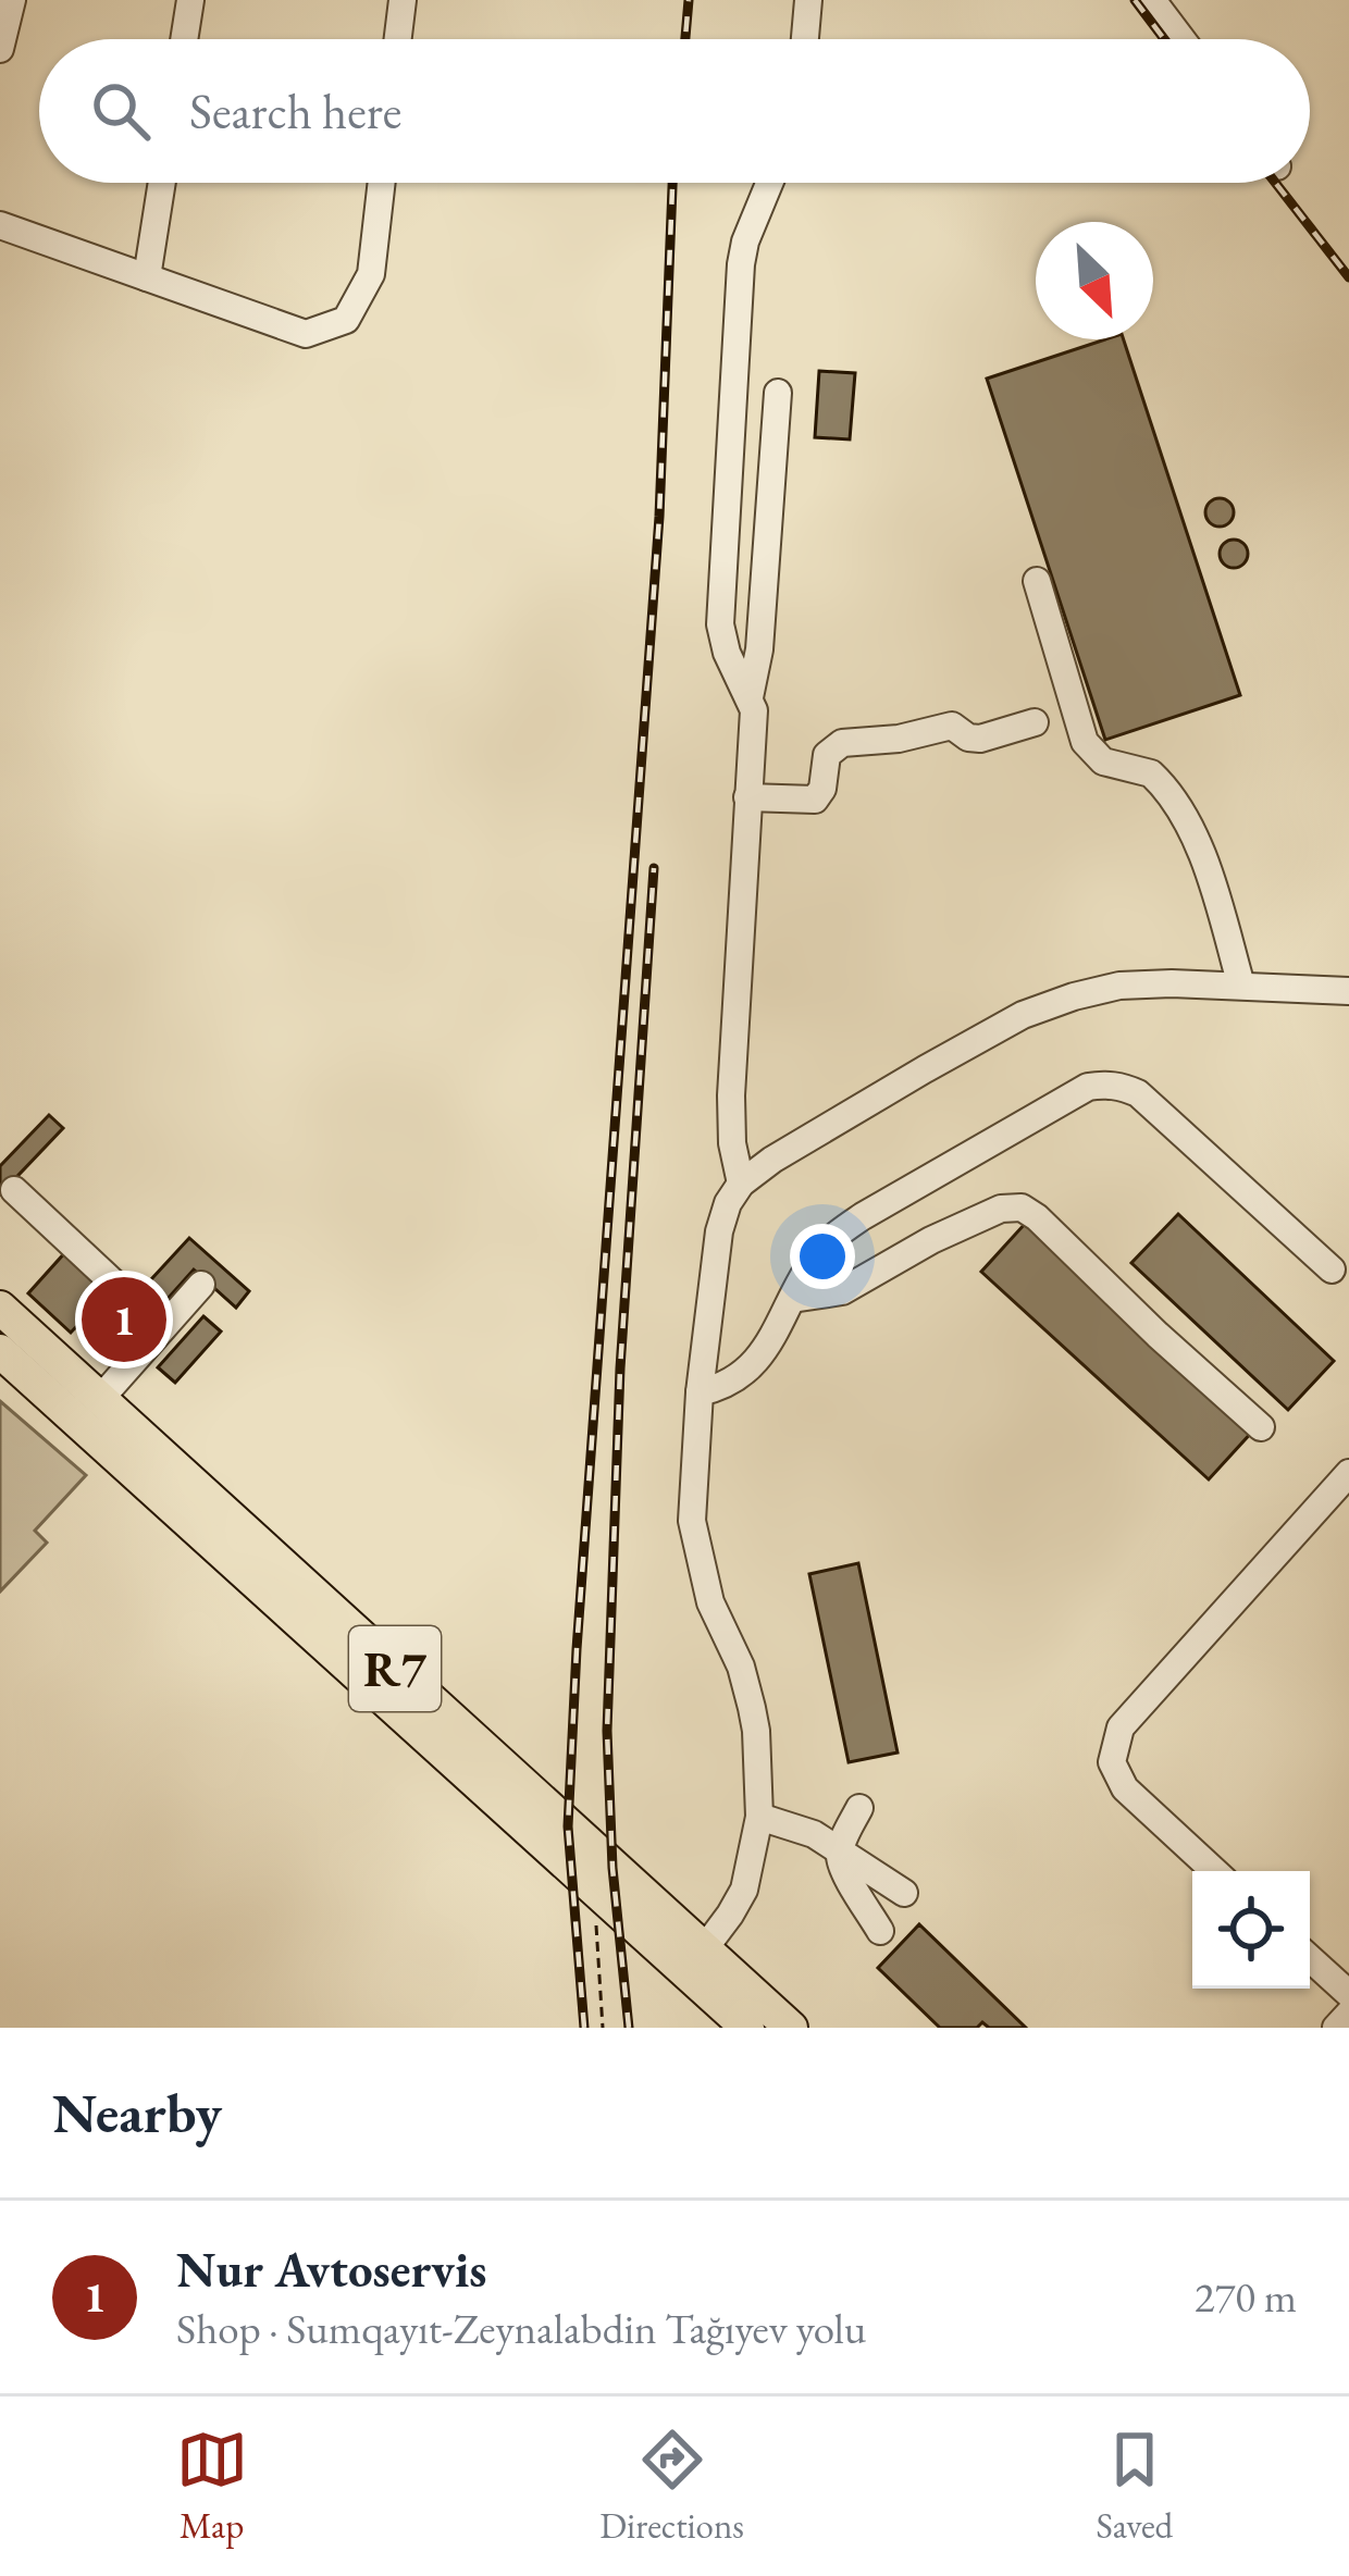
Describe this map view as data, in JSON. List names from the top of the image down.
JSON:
{
  "streets": {
    "main road": ["R7"]
  },
  "north": "bottom right",
  "page": {
    "search": "Search here",
    "pins": "1",
    "heading": "Nearby",
    "list": [
      {
        "mark": "1",
        "name": "Nur Avtoservis",
        "note": "Shop · Sumqayıt-Zeynalabdin Tağıyev yolu",
        "value": "270 m"
      }
    ],
    "nav": ["Map", "Directions", "Saved"]
  }
}
